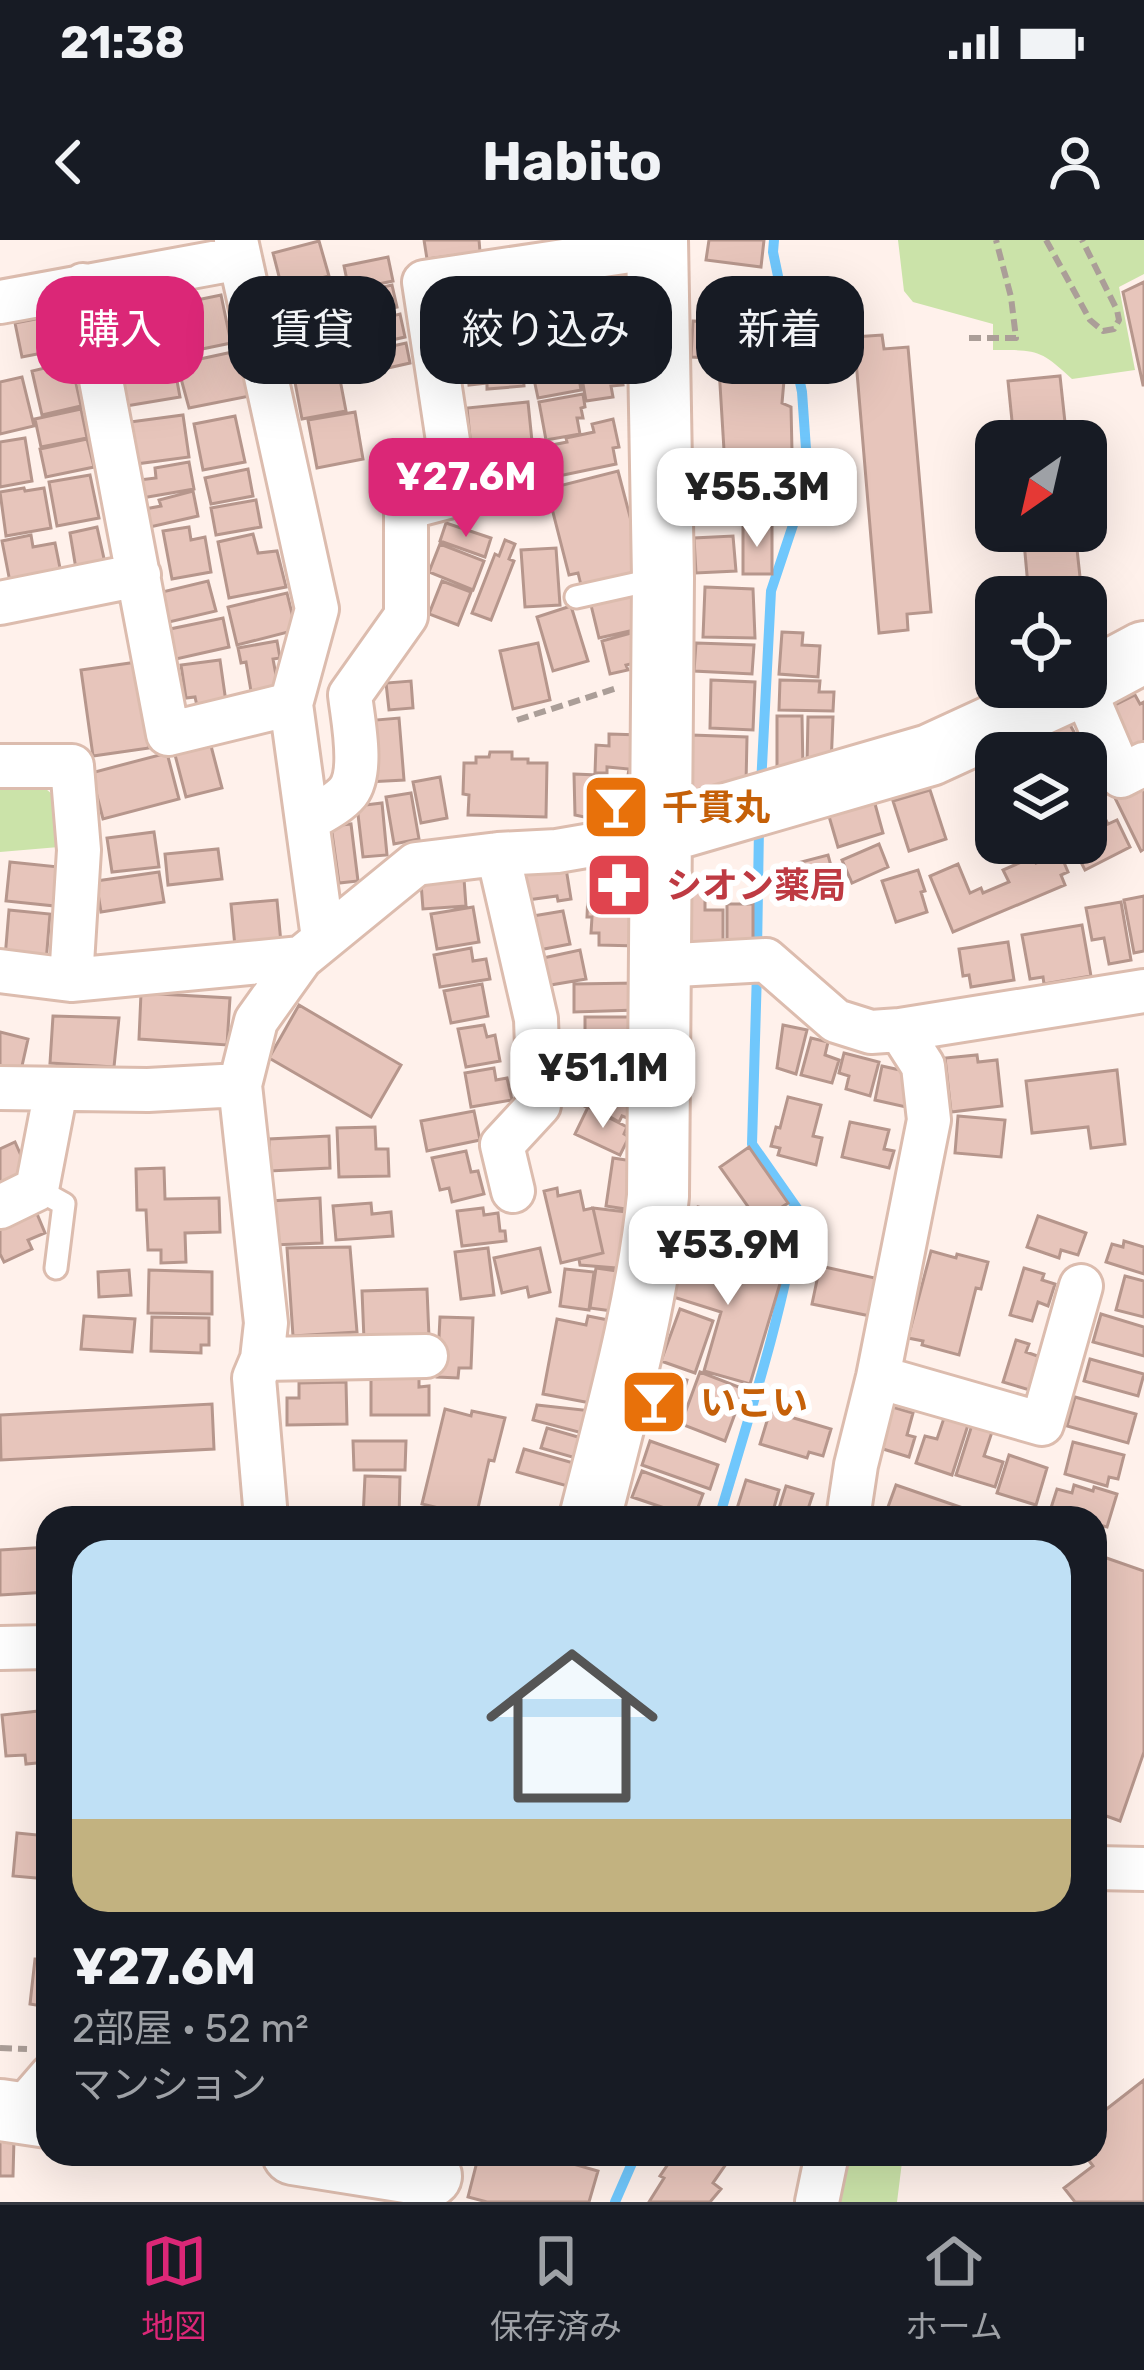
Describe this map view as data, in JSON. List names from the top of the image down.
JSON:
{
  "places": {
    "bar": ["千貫丸", "いこい"],
    "pharmacy": ["シオン薬局"]
  },
  "north": "bottom left",
  "page": {
    "status": "21:38",
    "header": "Habito",
    "chip": [
      "購入",
      "賃貸",
      "絞り込み",
      "新着"
    ],
    "price": [
      "¥27.6M",
      "¥55.3M",
      "¥51.1M",
      "¥53.9M"
    ],
    "list": [
      {
        "name": "¥27.6M",
        "note": "2部屋 · 52 m² · マンション"
      }
    ],
    "tabs": ["地図", "保存済み", "ホーム"]
  }
}
